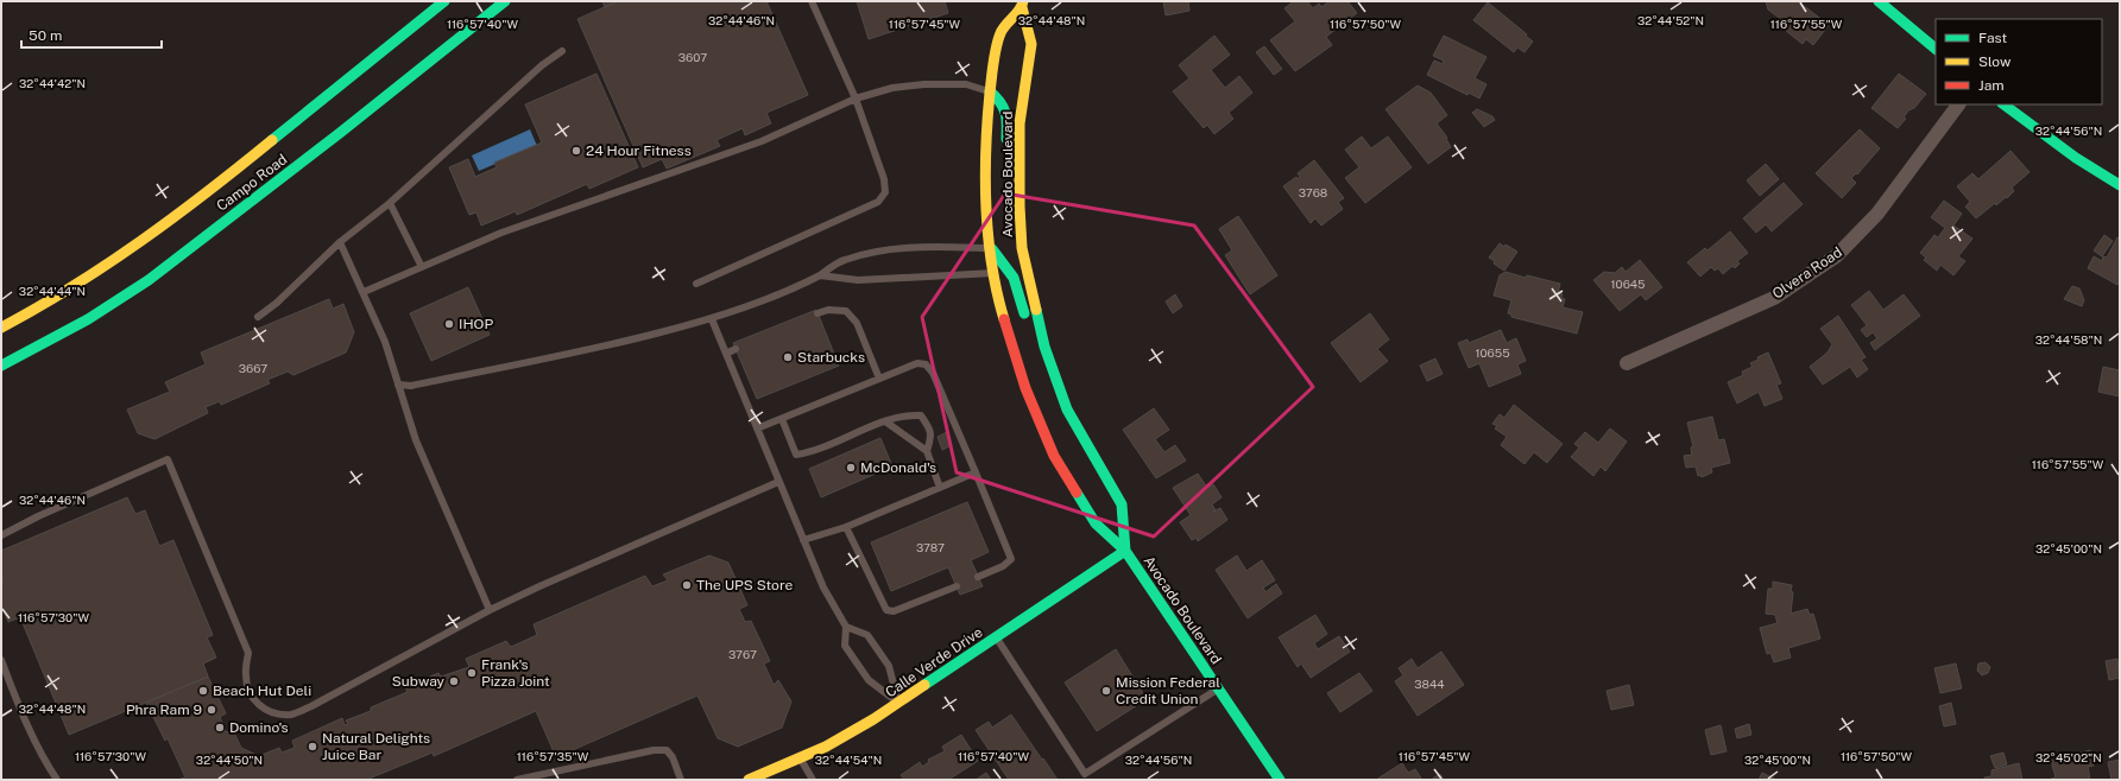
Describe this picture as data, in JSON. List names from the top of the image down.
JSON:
{
  "streets": {
    "main road": ["Avocado Boulevard", "Campo Road", "Calle Verde Drive"],
    "street": ["Olvera Road"]
  },
  "crossings": [
    ["Avocado Boulevard", "Calle Verde Drive"]
  ],
  "places": [
    "24 Hour Fitness",
    "IHOP",
    "Starbucks",
    "McDonald's",
    "The UPS Store",
    "Frank's Pizza Joint",
    "Subway",
    "Beach Hut Deli",
    "Mission Federal Credit Union",
    "Phra Ram 9",
    "Domino's",
    "Natural Delights Juice Bar"
  ],
  "house_numbers": [
    "3607",
    "3768",
    "10645",
    "10655",
    "3667",
    "3787",
    "3767",
    "3844"
  ],
  "legend": ["Fast", "Slow", "Jam"],
  "scale_bar": "50 m",
  "coordinates": [
    "32°44'46\"N",
    "32°44'48\"N",
    "32°44'52\"N",
    "116°57'40\"W",
    "116°57'45\"W",
    "116°57'50\"W",
    "116°57'55\"W",
    "32°44'42\"N",
    "32°44'56\"N",
    "32°44'44\"N",
    "32°44'58\"N",
    "32°45'00\"N",
    "116°57'30\"W",
    "116°57'35\"W",
    "32°45'02\"N",
    "32°44'50\"N",
    "32°44'54\"N"
  ]
}
